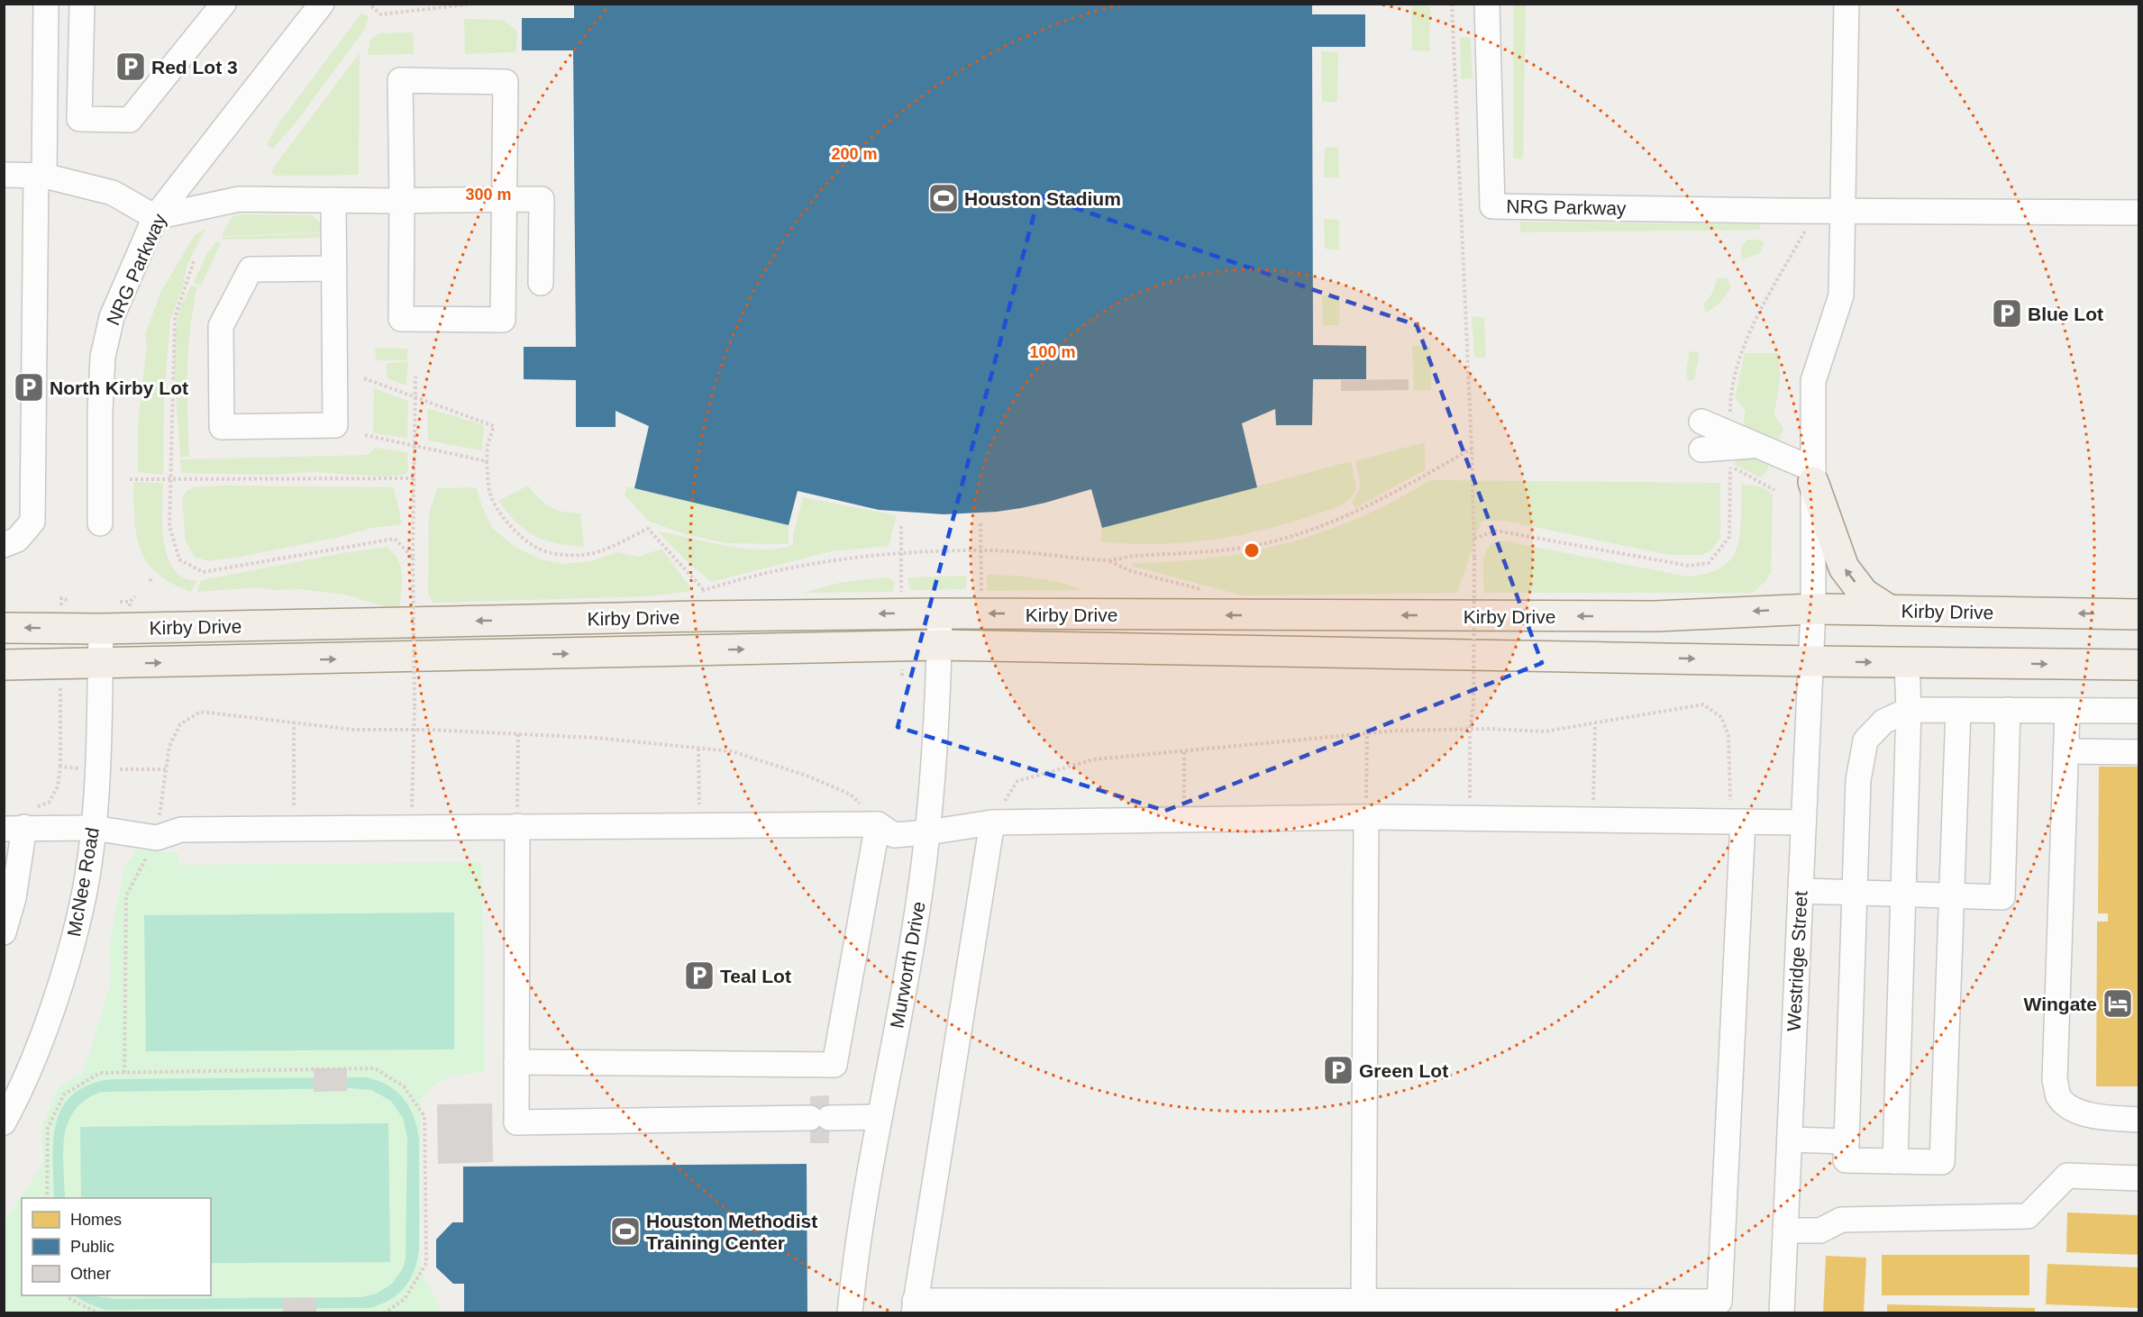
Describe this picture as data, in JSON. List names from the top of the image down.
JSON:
{
  "streets": {
    "main road": ["Kirby Drive"],
    "street": [
      "NRG Parkway",
      "McNee Road",
      "Westridge Street",
      "Murworth Drive"
    ]
  },
  "crossings": [
    ["NRG Parkway", "Westridge Street"],
    ["Kirby Drive", "McNee Road"],
    ["Kirby Drive", "Westridge Street"],
    ["Kirby Drive", "Murworth Drive"]
  ],
  "places": {
    "parking": [
      "Red Lot 3",
      "Blue Lot",
      "North Kirby Lot",
      "Teal Lot",
      "Green Lot"
    ],
    "sports": ["Houston Stadium", "Houston Methodist Training Center"],
    "hotel": ["Wingate"]
  },
  "legend": ["Homes", "Public", "Other"],
  "rings": ["200 m", "300 m", "100 m"]
}
